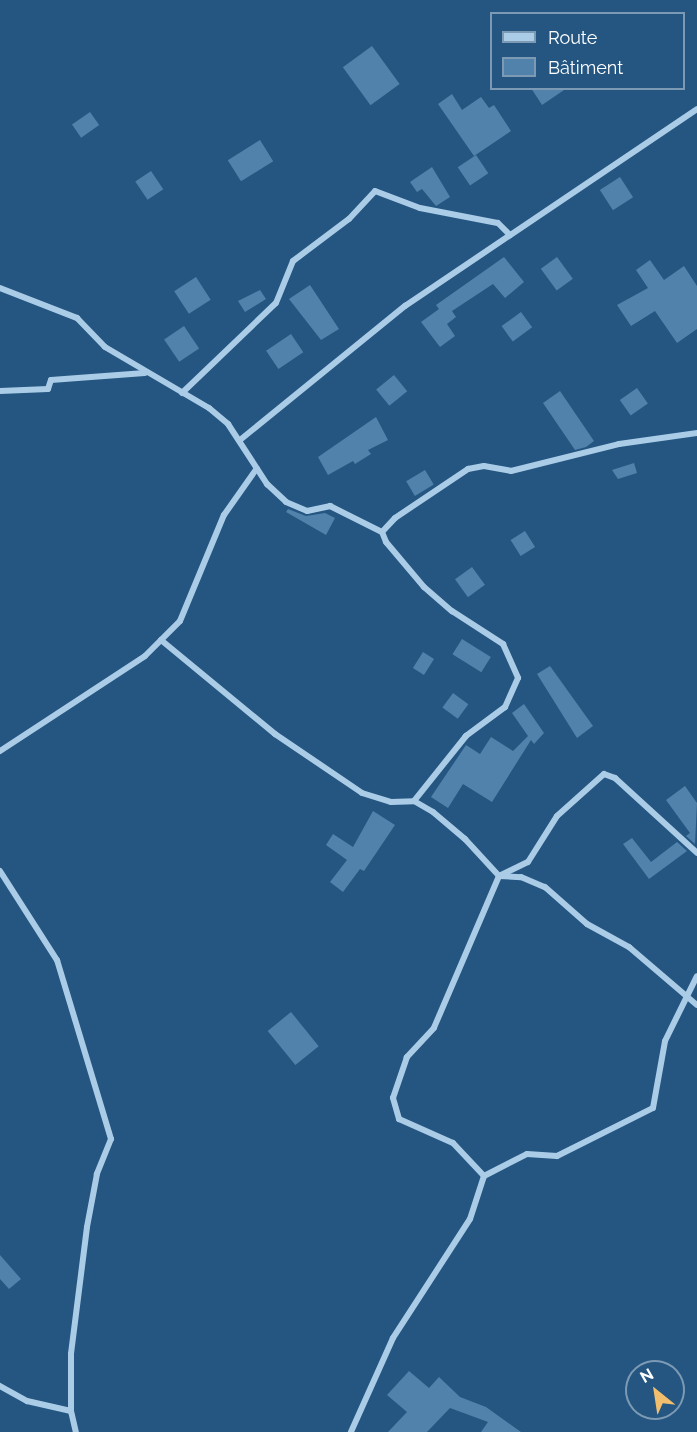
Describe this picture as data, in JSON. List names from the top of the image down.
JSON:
{
  "legend": ["Route", "Bâtiment"],
  "north": "top left"
}
